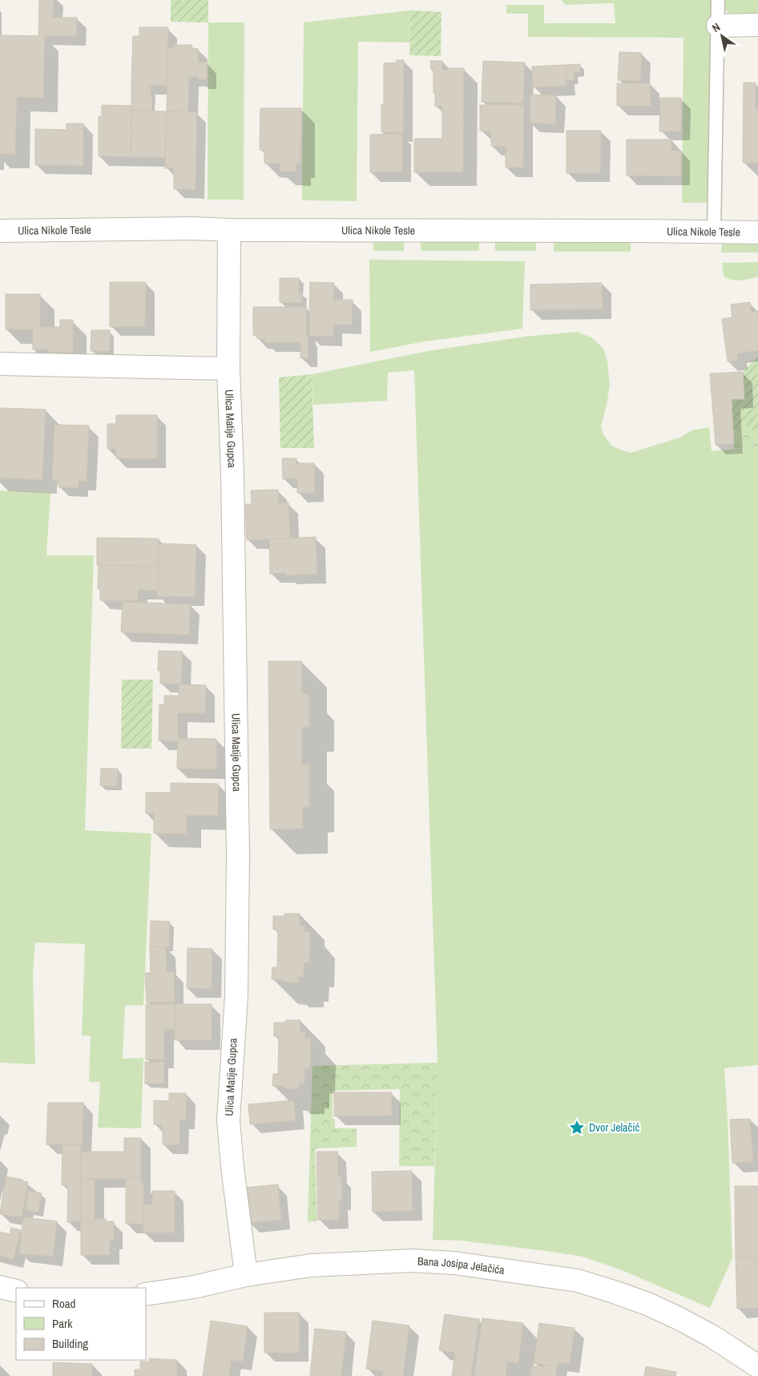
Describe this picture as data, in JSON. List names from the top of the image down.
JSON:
{
  "streets": {
    "street": ["Ulica Nikole Tesle", "Ulica Matije Gupca", "Bana Josipa Jelačića"]
  },
  "crossings": [
    ["Ulica Nikole Tesle", "Ulica Matije Gupca"],
    ["Ulica Matije Gupca", "Bana Josipa Jelačića"]
  ],
  "places": {
    "place": ["Dvor Jelačić"]
  },
  "legend": ["Road", "Park", "Building"],
  "north": "top left"
}
